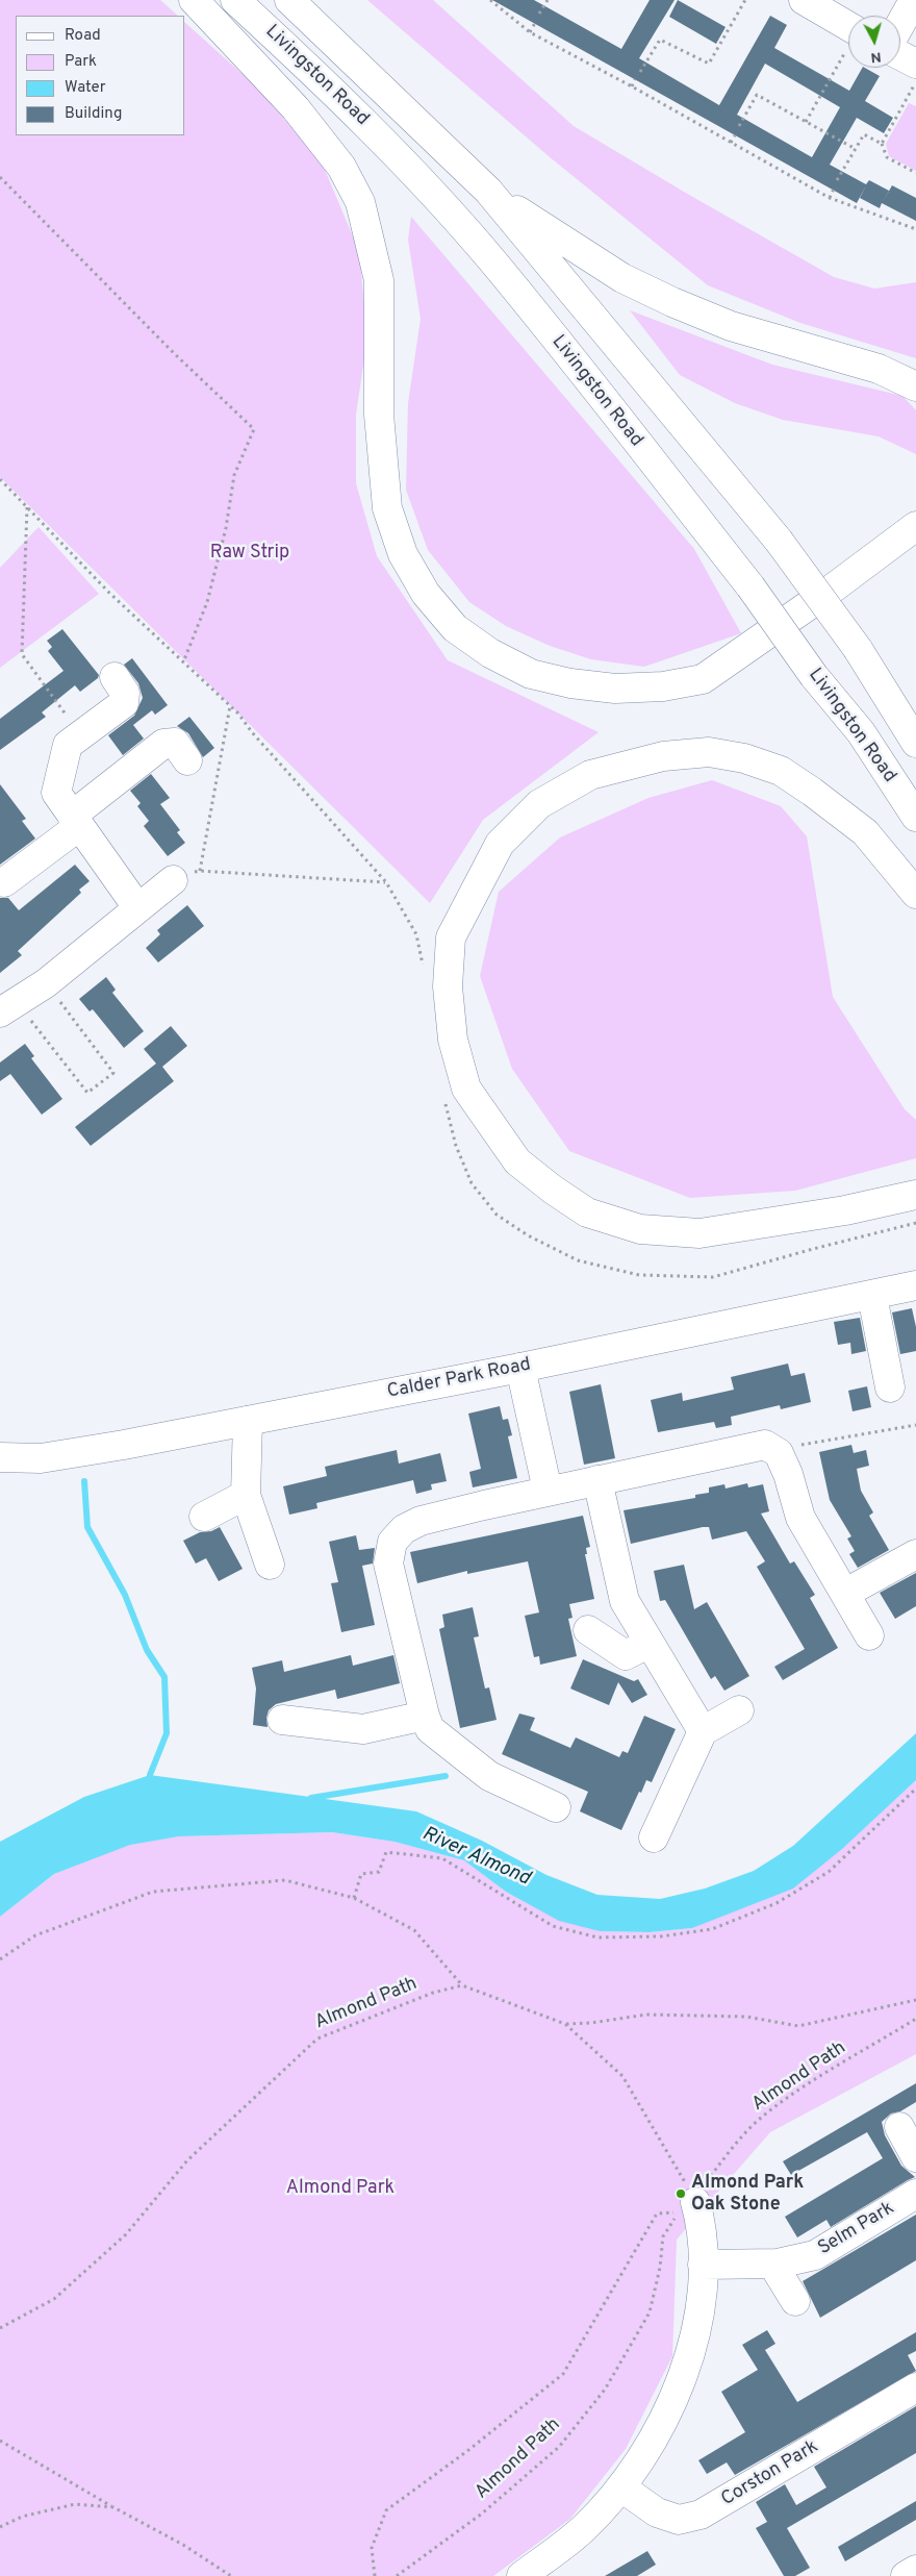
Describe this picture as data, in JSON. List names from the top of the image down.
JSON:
{
  "streets": {
    "main road": [
      "Livingston Road",
      "Calder Park Road",
      "Selm Park",
      "Corston Park"
    ],
    "path": ["Almond Path"]
  },
  "water": ["River Almond"],
  "parks": ["Raw Strip", "Almond Park"],
  "places": ["Almond Park Oak Stone"],
  "legend": [
    "Road",
    "Park",
    "Water",
    "Building"
  ],
  "north": "bottom"
}
